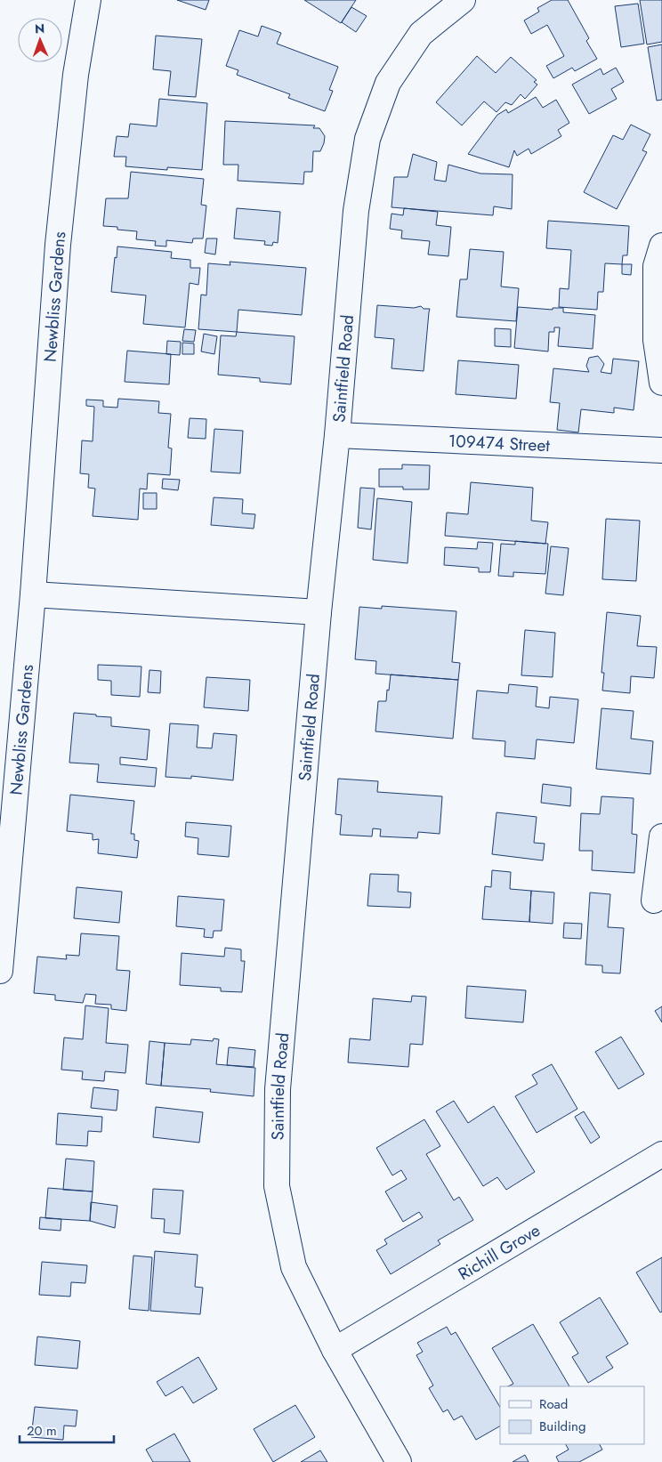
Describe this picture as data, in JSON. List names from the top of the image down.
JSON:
{
  "streets": {
    "street": [
      "Newbliss Gardens",
      "Saintfield Road",
      "109474 Street",
      "Richill Grove"
    ]
  },
  "crossings": [
    ["Saintfield Road", "109474 Street"],
    ["Saintfield Road", "Richill Grove"]
  ],
  "legend": ["Road", "Building"],
  "scale_bar": "20 m",
  "north": "top"
}
